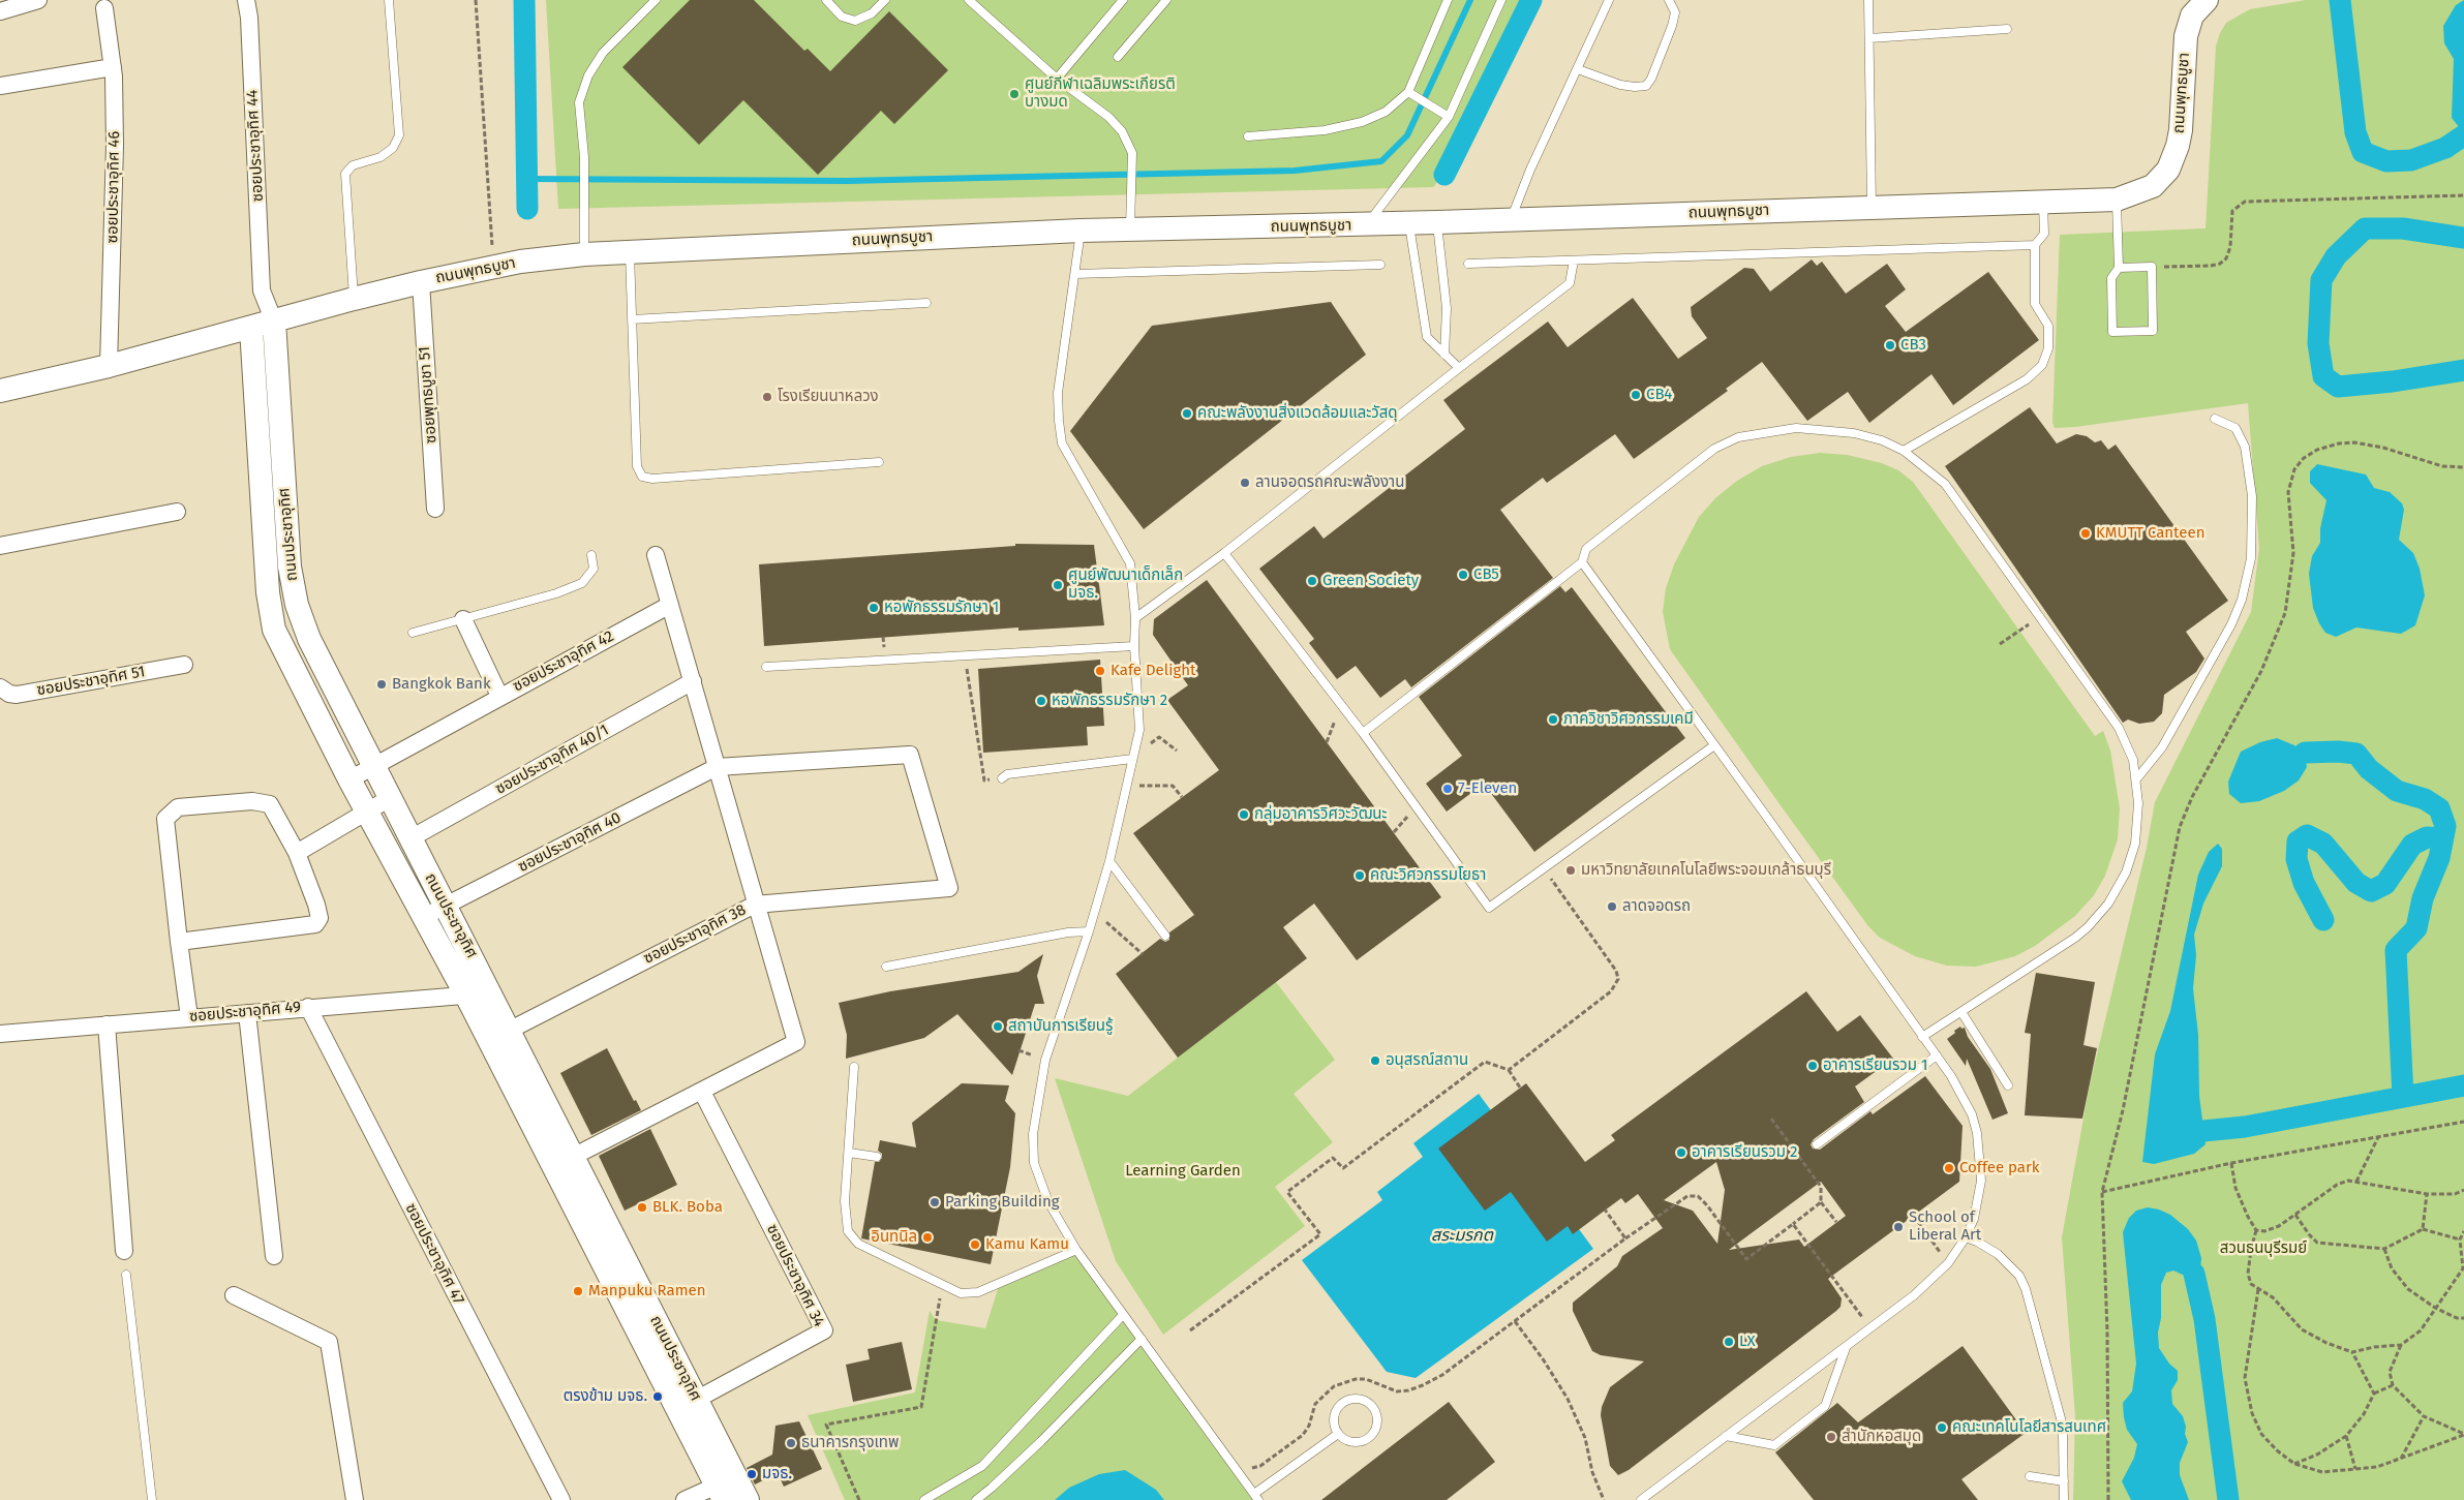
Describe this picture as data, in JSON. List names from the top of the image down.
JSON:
{
  "streets": {
    "main road": ["ถนนพุทธบูชา", "ถนนประชาอุทิศ"],
    "street": [
      "ซอยประชาอุทิศ 44",
      "ซอยประชาอุทิศ 46",
      "ซอยพุทธบูชา 51",
      "ซอยประชาอุทิศ 42",
      "ซอยประชาอุทิศ 51",
      "ซอยประชาอุทิศ 40/1",
      "ซอยประชาอุทิศ 40",
      "ซอยประชาอุทิศ 38",
      "ซอยประชาอุทิศ 49",
      "ซอยประชาอุทิศ 47",
      "ซอยประชาอุทิศ 34"
    ]
  },
  "crossings": [
    ["ถนนพุทธบูชา", "ซอยประชาอุทิศ 44"],
    ["ถนนพุทธบูชา", "ซอยพุทธบูชา 51"],
    ["ถนนพุทธบูชา", "ถนนประชาอุทิศ"],
    ["ซอยประชาอุทิศ 44", "ถนนประชาอุทิศ"],
    ["ถนนประชาอุทิศ", "ซอยประชาอุทิศ 42"],
    ["ถนนประชาอุทิศ", "ซอยประชาอุทิศ 40/1"],
    ["ถนนประชาอุทิศ", "ซอยประชาอุทิศ 40"],
    ["ถนนประชาอุทิศ", "ซอยประชาอุทิศ 38"],
    ["ถนนประชาอุทิศ", "ซอยประชาอุทิศ 49"],
    ["ถนนประชาอุทิศ", "ซอยประชาอุทิศ 34"],
    ["ซอยประชาอุทิศ 40", "ซอยประชาอุทิศ 38"],
    ["ซอยประชาอุทิศ 49", "ซอยประชาอุทิศ 47"]
  ],
  "water": ["สระมรกต"],
  "parks": ["Learning Garden", "สวนธนบุรีรมย์"],
  "places": [
    "ศูนย์กีฬาเฉลิมพระเกียรติ บางมด",
    "CB3",
    "CB4",
    "โรงเรียนนาหลวง",
    "คณะพลังงานสิ่งแวดล้อมและวัสดุ",
    "ลานจอดรถคณะพลังงาน",
    "KMUTT Canteen",
    "CB5",
    "Green Society",
    "ศูนย์พัฒนาเด็กเล็ก มจธ.",
    "หอพักธรรมรักษา 1",
    "Kafe Delight",
    "Bangkok Bank",
    "หอพักธรรมรักษา 2",
    "ภาควิชาวิศวกรรมเคมี",
    "7-Eleven",
    "กลุ่มอาคารวิศวะวัฒนะ",
    "มหาวิทยาลัยเทคโนโลยีพระจอมเกล้าธนบุรี",
    "คณะวิศวกรรมโยธา",
    "ลาดจอดรถ",
    "สถาบันการเรียนรู้",
    "อนุสรณ์สถาน",
    "อาคารเรียนรวม 1",
    "อาคารเรียนรวม 2",
    "Coffee park",
    "Parking Building",
    "BLK. Boba",
    "School of Liberal Art",
    "อินทนิล",
    "Kamu Kamu",
    "Manpuku Ramen",
    "LX",
    "ตรงข้าม มจธ.",
    "คณะเทคโนโลยีสารสนเทศ",
    "สำนักหอสมุด",
    "ธนาคารกรุงเทพ",
    "มจธ."
  ]
}
